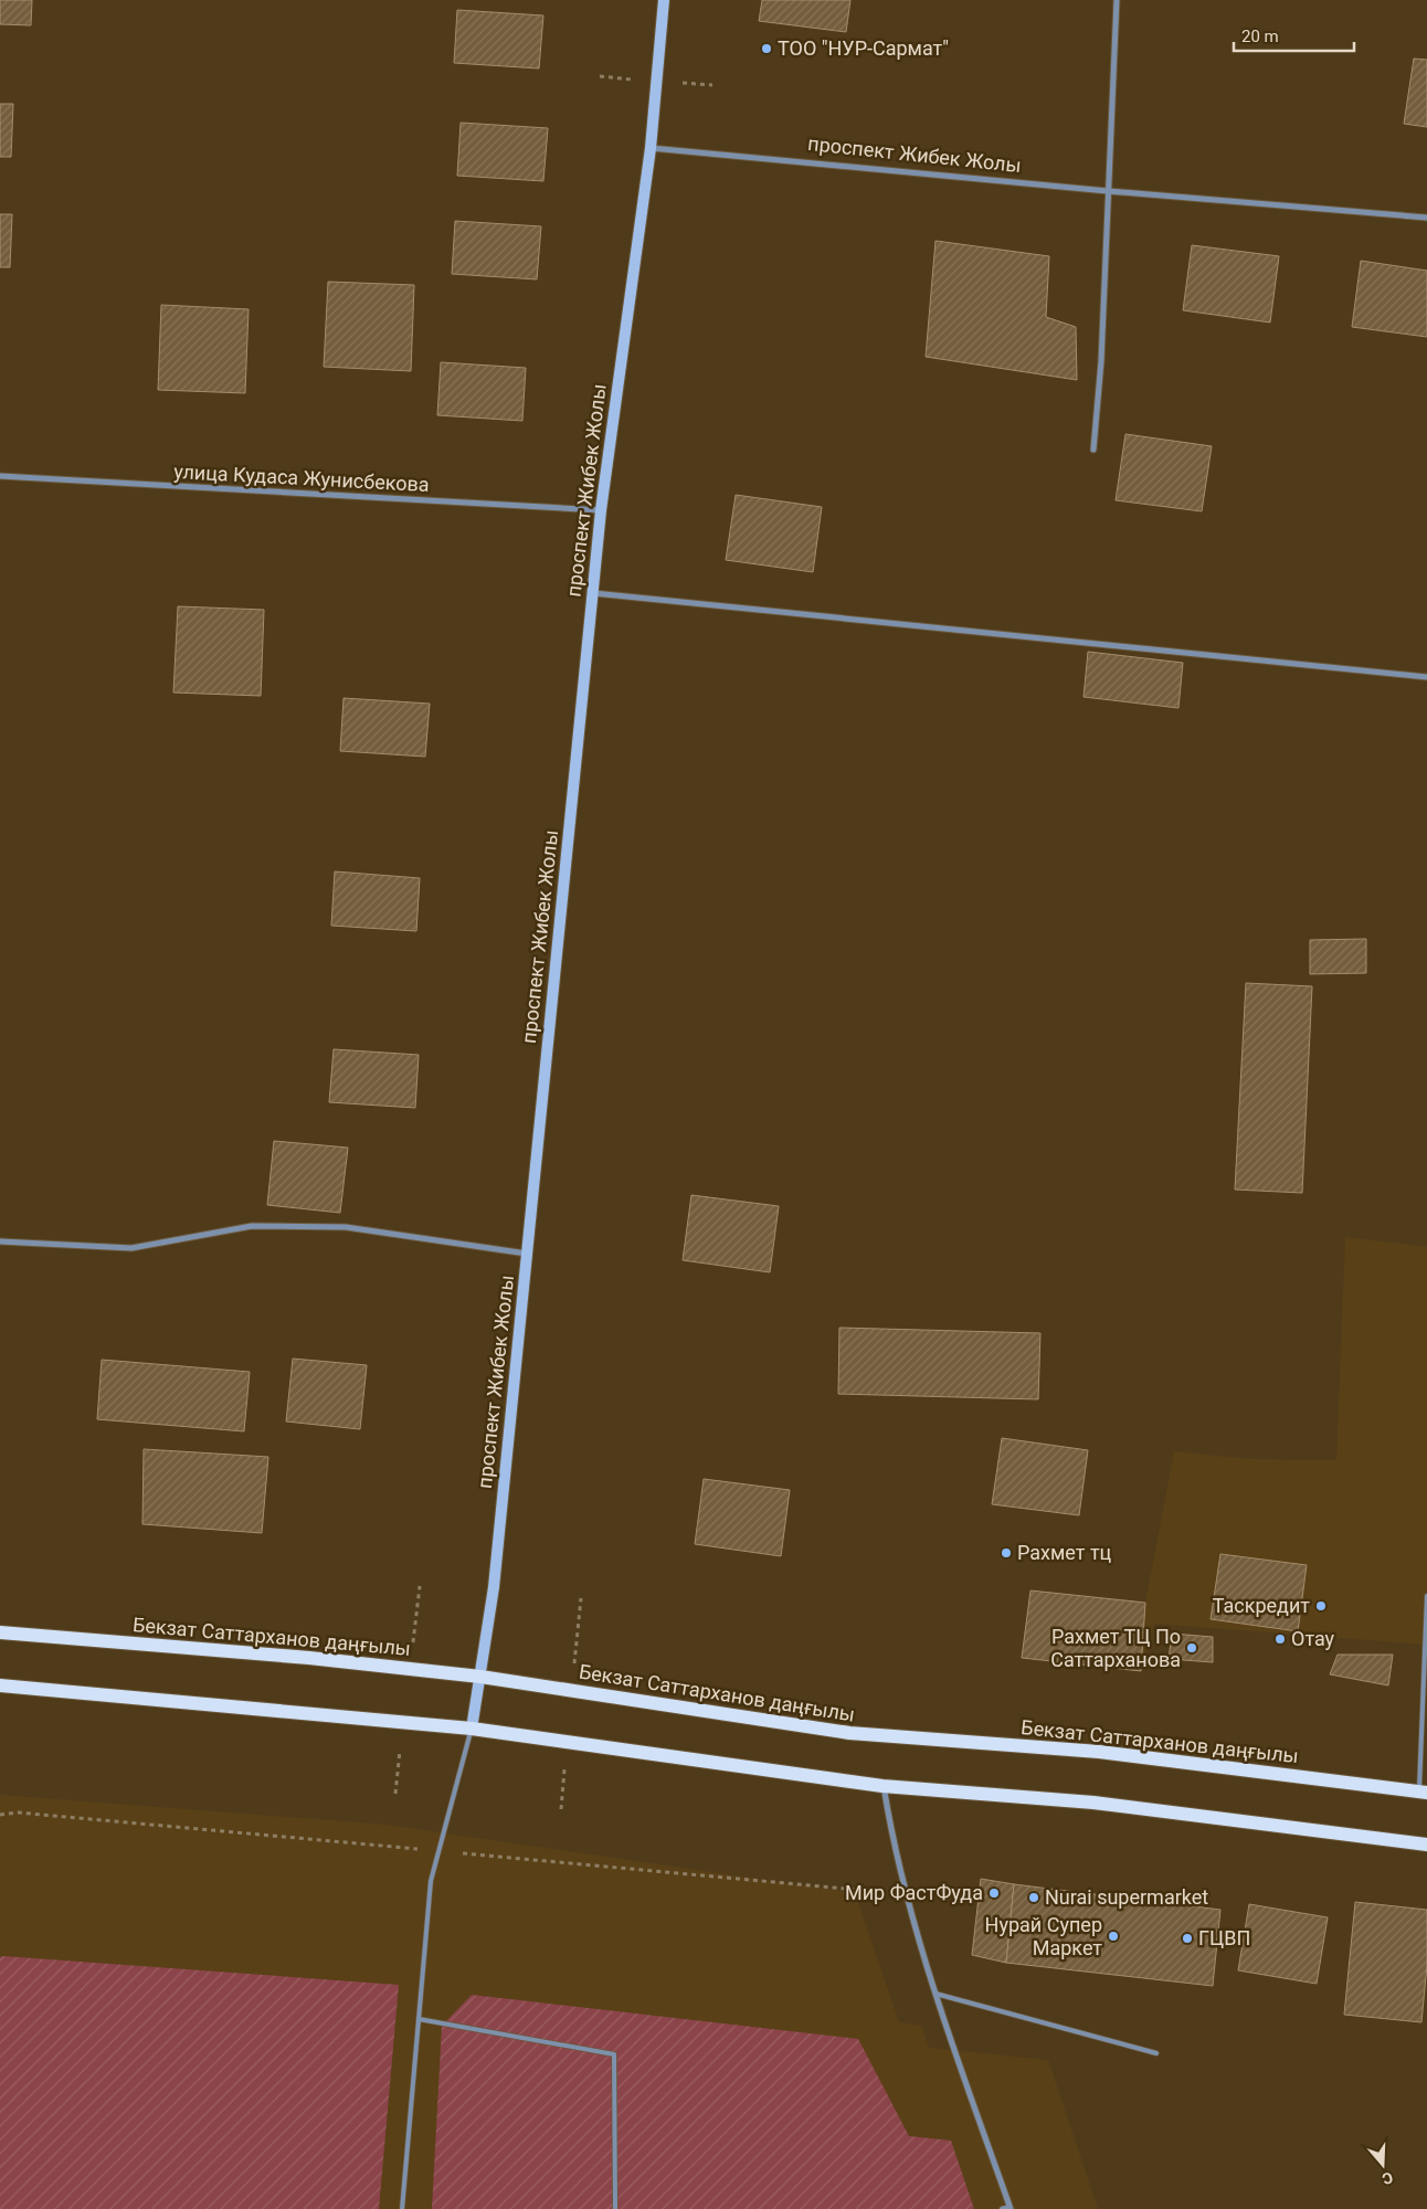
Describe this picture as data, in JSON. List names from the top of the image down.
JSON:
{
  "streets": {
    "main road": ["проспект Жибек Жолы", "Бекзат Саттарханов даңғылы"],
    "street": ["улица Кудаса Жунисбекова"]
  },
  "crossings": [
    ["проспект Жибек Жолы", "улица Кудаса Жунисбекова"],
    ["проспект Жибек Жолы", "Бекзат Саттарханов даңғылы"]
  ],
  "places": [
    "ТОО \"НУР-Сармат\"",
    "Рахмет тц",
    "Таскредит",
    "Отау",
    "Рахмет ТЦ По Саттарханова",
    "Мир ФастФуда",
    "Nurai supermarket",
    "Нурай Супер Маркет",
    "ГЦВП"
  ],
  "scale_bar": "20 m",
  "north": "bottom"
}
